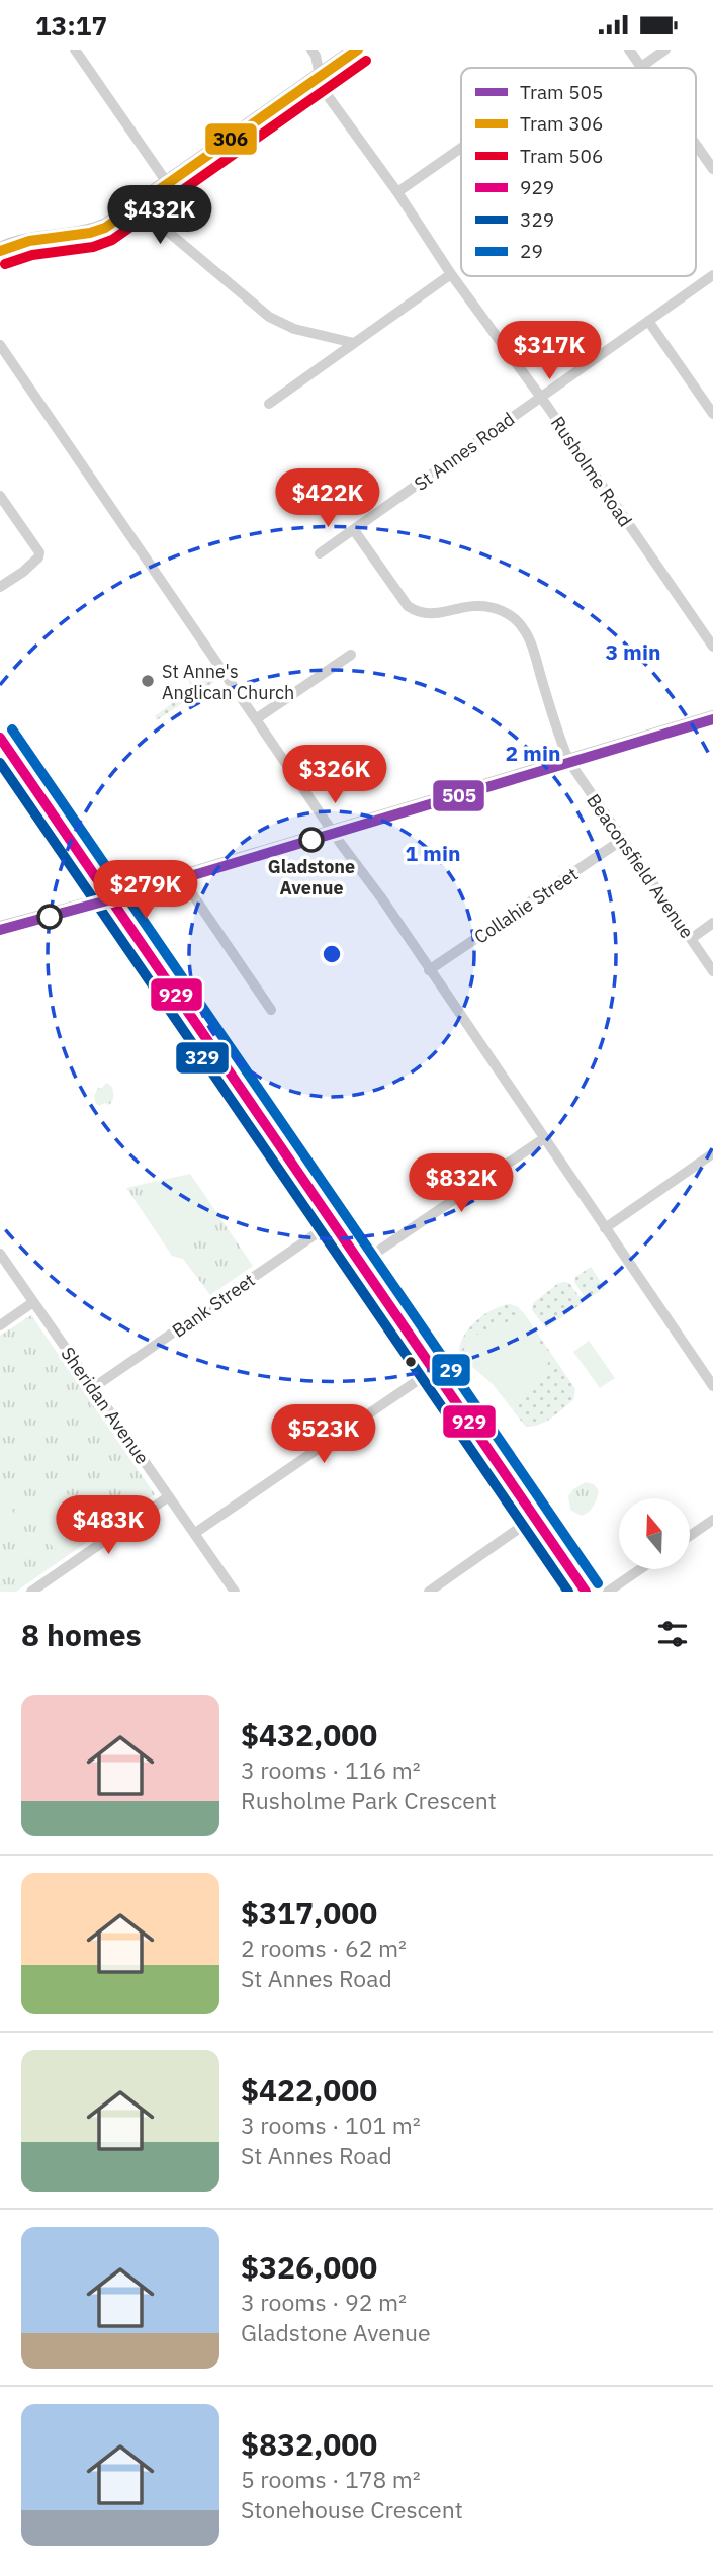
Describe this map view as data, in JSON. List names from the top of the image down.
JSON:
{
  "streets": {
    "street": [
      "St Annes Road",
      "Rusholme Road",
      "Beaconsfield Avenue",
      "Collahie Street",
      "Bank Street",
      "Sheridan Avenue"
    ]
  },
  "crossings": [
    ["St Annes Road", "Rusholme Road"],
    ["St Annes Road", "Beaconsfield Avenue"],
    ["Beaconsfield Avenue", "Collahie Street"],
    ["Bank Street", "Sheridan Avenue"]
  ],
  "places": ["St Anne's Anglican Church", "Gladstone Avenue"],
  "lines": [
    "tram line 306",
    "tram line 506",
    "tram line 505",
    "transit line 29",
    "transit line 929",
    "transit line 329"
  ],
  "legend": [
    "Tram 505",
    "Tram 306",
    "Tram 506",
    "929",
    "329",
    "29"
  ],
  "north": "top",
  "page": {
    "status": "13:17",
    "price": [
      "$432K",
      "$317K",
      "$422K",
      "$326K",
      "$279K",
      "$832K",
      "$523K",
      "$483K"
    ],
    "heading": "8 homes",
    "list": [
      {
        "name": "$432,000",
        "note": "3 rooms · 116 m² · Rusholme Park Crescent"
      },
      {
        "name": "$317,000",
        "note": "2 rooms · 62 m² · St Annes Road"
      },
      {
        "name": "$422,000",
        "note": "3 rooms · 101 m² · St Annes Road"
      },
      {
        "name": "$326,000",
        "note": "3 rooms · 92 m² · Gladstone Avenue"
      },
      {
        "name": "$832,000",
        "note": "5 rooms · 178 m² · Stonehouse Crescent"
      }
    ]
  },
  "rings": ["3 min", "2 min", "1 min"]
}
